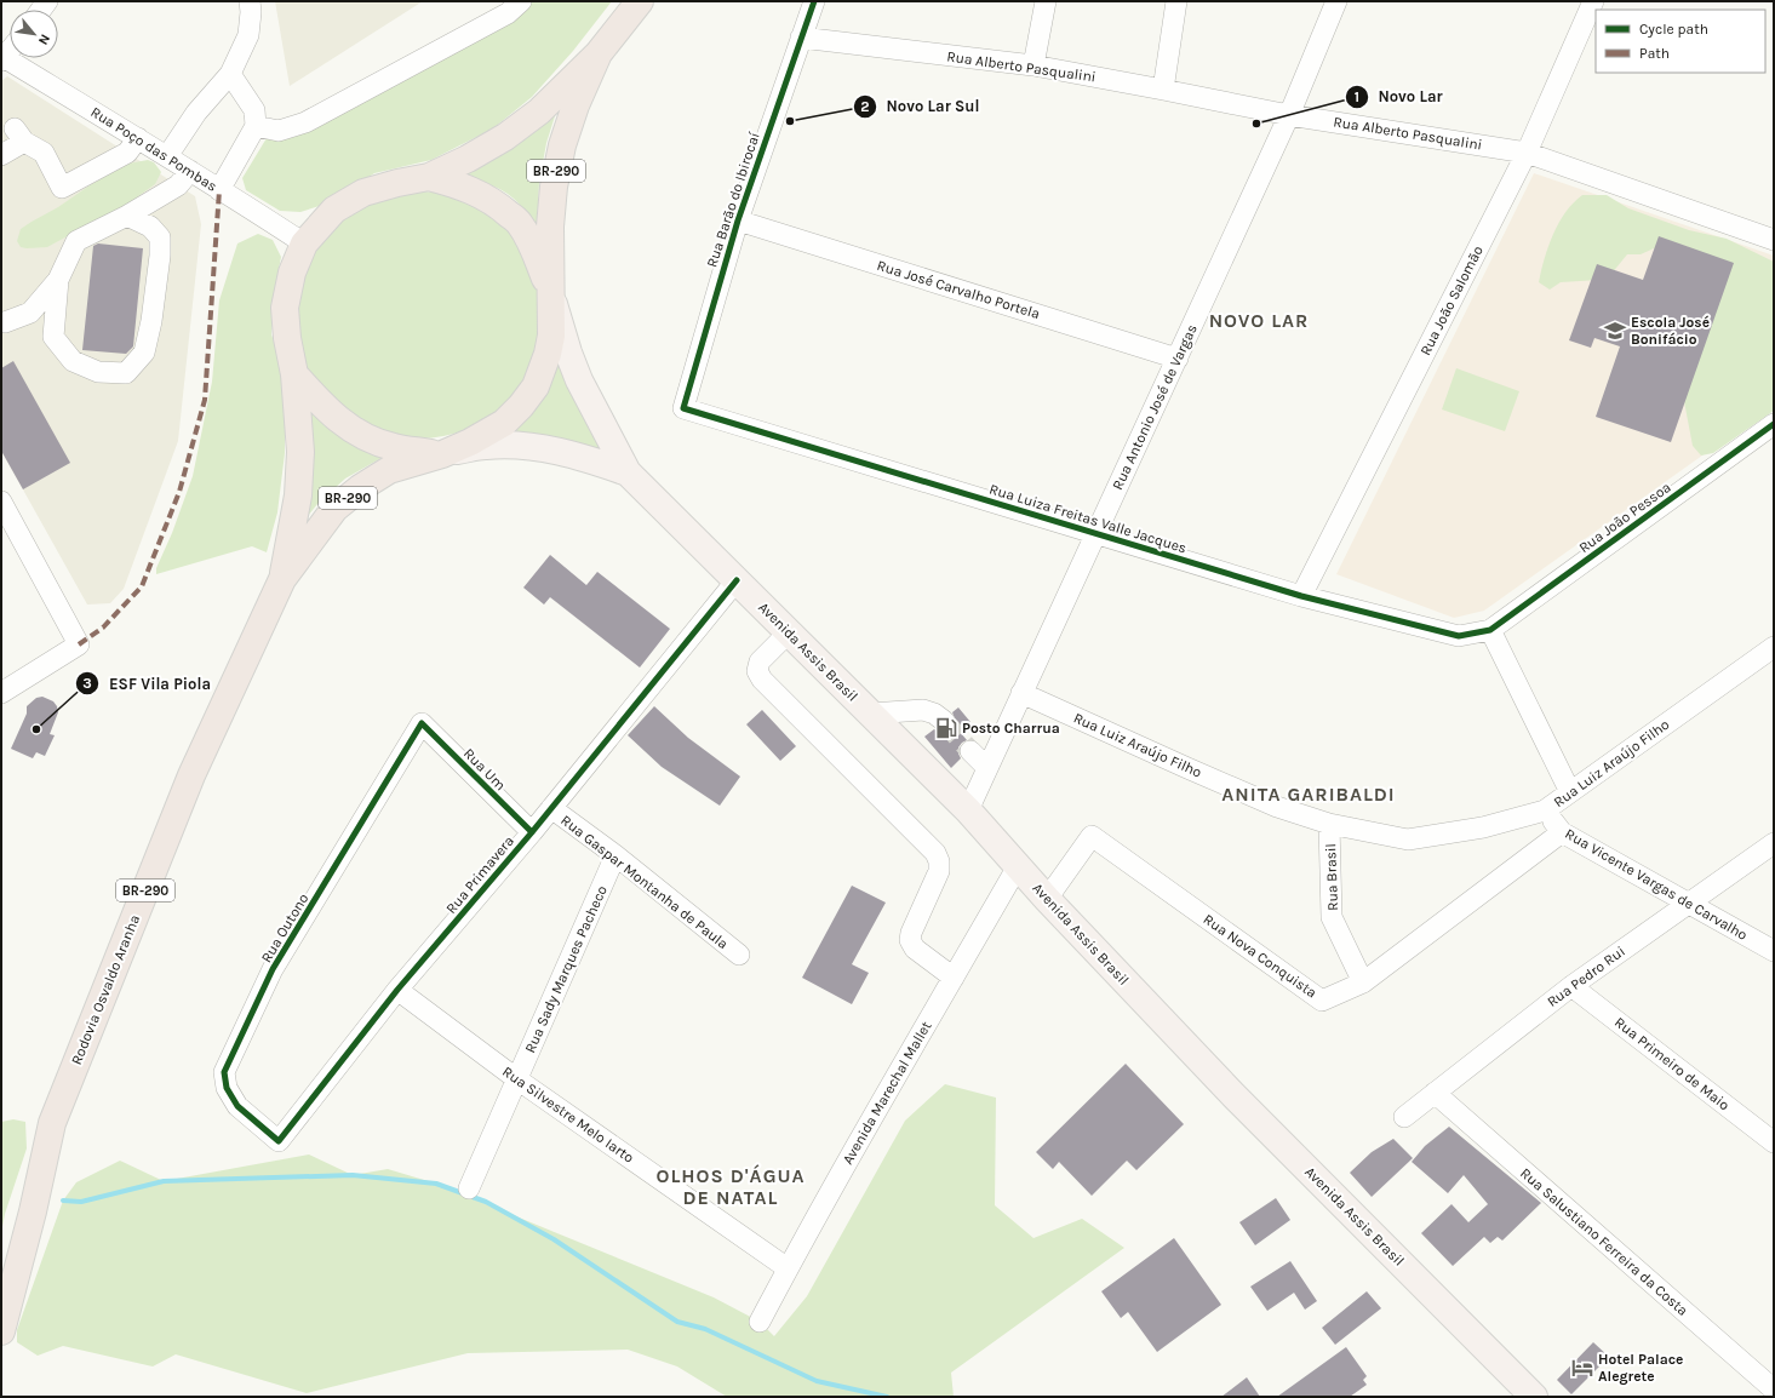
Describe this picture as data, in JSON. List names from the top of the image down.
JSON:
{
  "streets": {
    "highway": ["BR-290", "Rodovia Osvaldo Aranha"],
    "main road": ["Avenida Assis Brasil"],
    "street": [
      "Rua Alberto Pasqualini",
      "Rua Poço das Pombas",
      "Rua Barão do Ibirocaí",
      "Rua José Carvalho Portela",
      "Rua João Salomão",
      "Rua Antonio José de Vargas",
      "Rua João Pessoa",
      "Rua Luiza Freitas Valle Jacques",
      "Rua Luiz Araújo Filho",
      "Rua Um",
      "Rua Primavera",
      "Rua Brasil",
      "Rua Gaspar Montanha de Paula",
      "Rua Vicente Vargas de Carvalho",
      "Rua Outono",
      "Rua Nova Conquista",
      "Rua Sady Marques Pacheco",
      "Rua Pedro Rui",
      "Rua Primeiro de Maio",
      "Avenida Marechal Mallet",
      "Rua Silvestre Melo Iarto",
      "Rua Salustiano Ferreira da Costa"
    ]
  },
  "crossings": [
    ["Rua Alberto Pasqualini", "Rua Barão do Ibirocaí"],
    ["Rua Alberto Pasqualini", "Rua João Salomão"],
    ["Rua Alberto Pasqualini", "Rua Antonio José de Vargas"],
    ["Rua Poço das Pombas", "BR-290"],
    ["BR-290", "Avenida Assis Brasil"],
    ["BR-290", "Rodovia Osvaldo Aranha"],
    ["Rua Barão do Ibirocaí", "Rua José Carvalho Portela"],
    ["Rua Barão do Ibirocaí", "Rua Luiza Freitas Valle Jacques"],
    ["Rua José Carvalho Portela", "Rua Antonio José de Vargas"],
    ["Rua João Salomão", "Rua Luiza Freitas Valle Jacques"],
    ["Rua Antonio José de Vargas", "Rua Luiza Freitas Valle Jacques"],
    ["Rua Antonio José de Vargas", "Avenida Assis Brasil"],
    ["Rua Antonio José de Vargas", "Rua Luiz Araújo Filho"],
    ["Rua João Pessoa", "Rua Luiza Freitas Valle Jacques"],
    ["Avenida Assis Brasil", "Rua Primavera"],
    ["Avenida Assis Brasil", "Rua Nova Conquista"],
    ["Avenida Assis Brasil", "Avenida Marechal Mallet"],
    ["Rua Luiz Araújo Filho", "Rua Brasil"],
    ["Rua Luiz Araújo Filho", "Rua Vicente Vargas de Carvalho"],
    ["Rua Um", "Rua Primavera"],
    ["Rua Um", "Rua Outono"],
    ["Rua Primavera", "Rua Gaspar Montanha de Paula"],
    ["Rua Primavera", "Rua Outono"],
    ["Rua Primavera", "Rua Silvestre Melo Iarto"],
    ["Rua Brasil", "Rua Nova Conquista"],
    ["Rua Gaspar Montanha de Paula", "Rua Sady Marques Pacheco"],
    ["Rua Vicente Vargas de Carvalho", "Rua Nova Conquista"],
    ["Rua Vicente Vargas de Carvalho", "Rua Pedro Rui"],
    ["Rua Sady Marques Pacheco", "Rua Silvestre Melo Iarto"],
    ["Rua Pedro Rui", "Rua Primeiro de Maio"],
    ["Rua Pedro Rui", "Rua Salustiano Ferreira da Costa"],
    ["Avenida Marechal Mallet", "Rua Silvestre Melo Iarto"]
  ],
  "districts": ["NOVO LAR", "ANITA GARIBALDI", "OLHOS D'ÁGUA DE NATAL"],
  "places": {
    "other": ["Novo Lar Sul", "Novo Lar", "ESF Vila Piola"],
    "school or university": ["Escola José Bonifácio"],
    "fuel station": ["Posto Charrua"],
    "hotel": ["Hotel Palace Alegrete"]
  },
  "legend": ["Cycle path", "Path"],
  "north": "bottom right"
}
